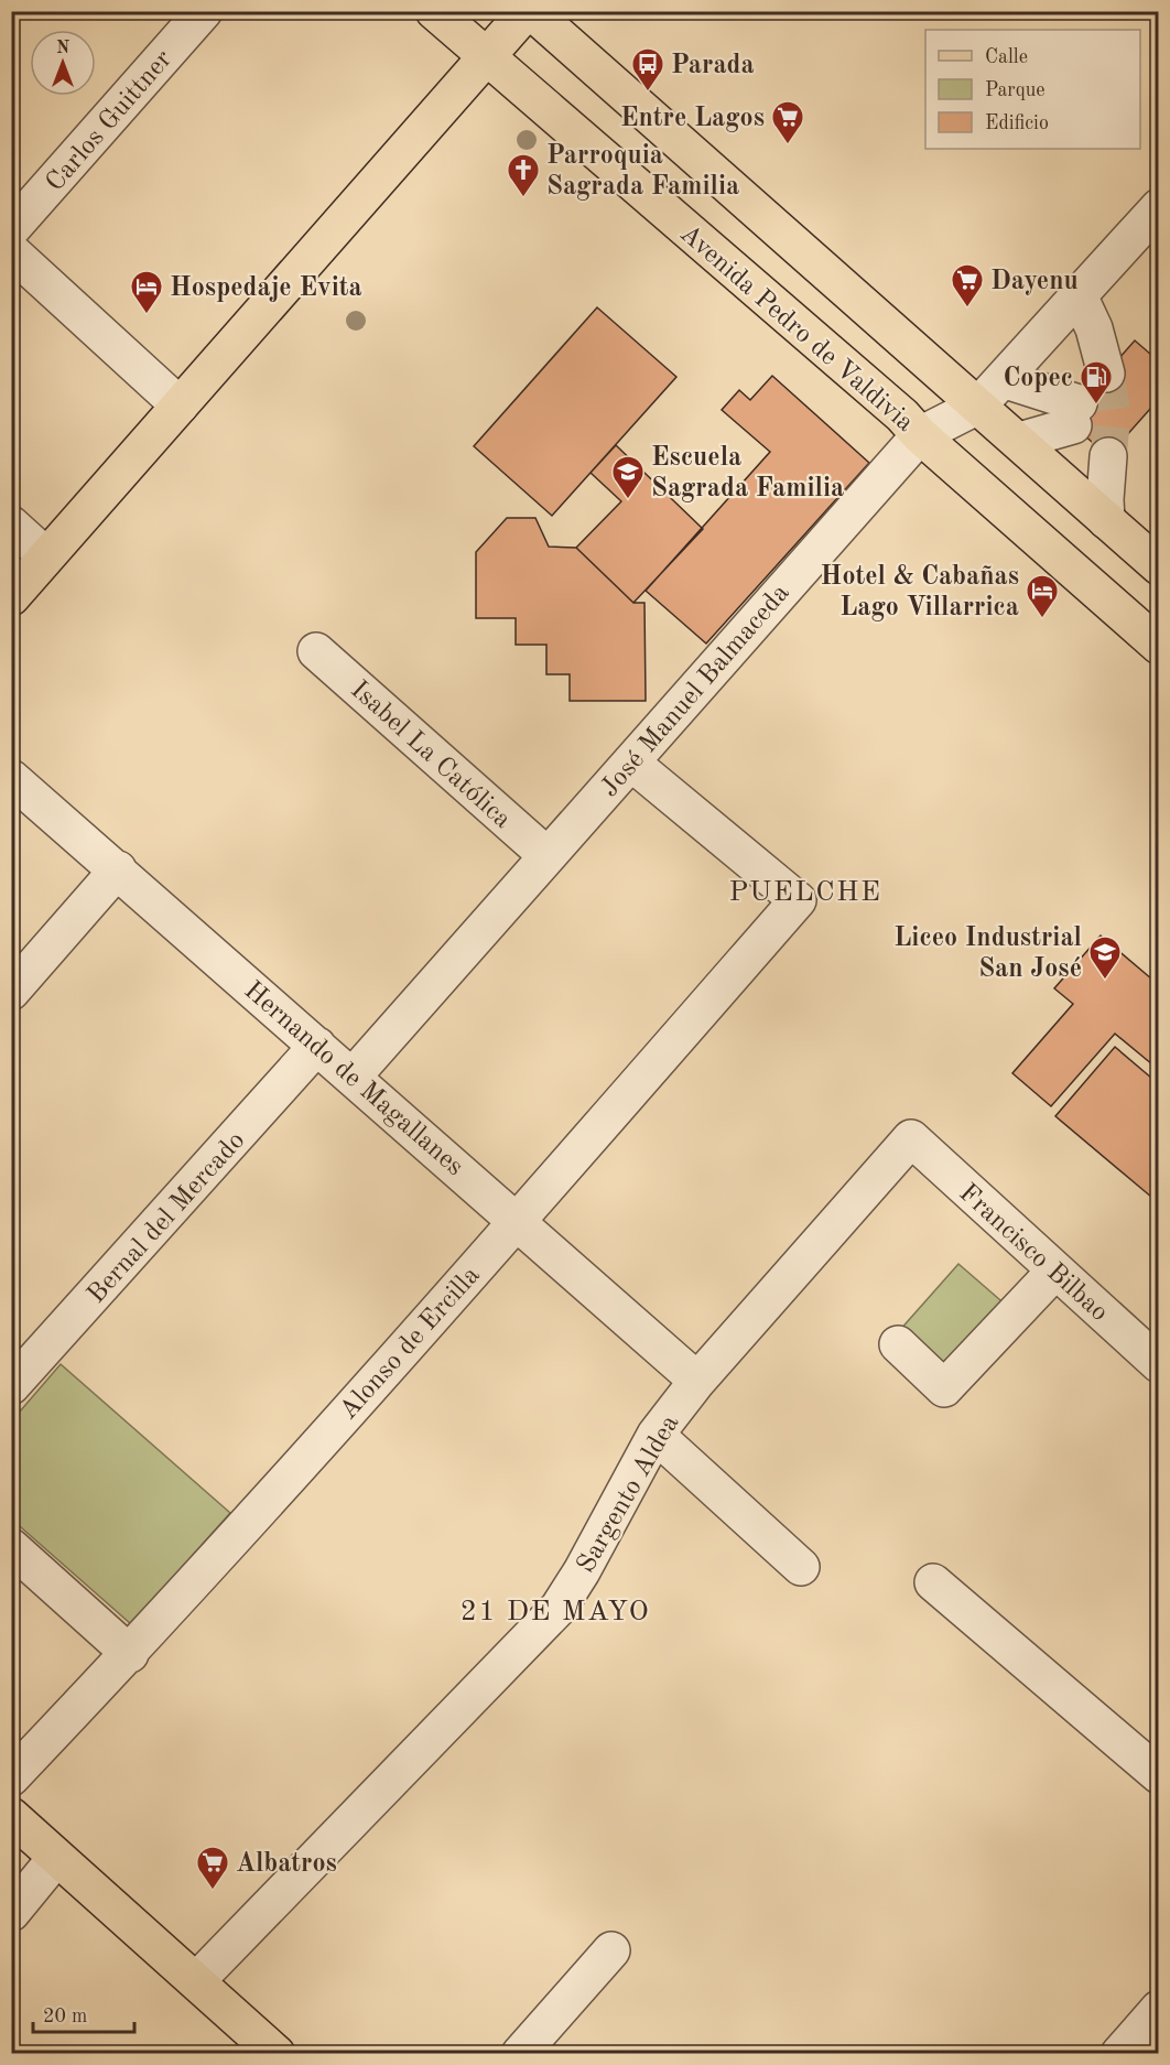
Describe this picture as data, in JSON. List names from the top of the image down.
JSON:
{
  "streets": {
    "main road": ["Avenida Pedro de Valdivia"],
    "street": [
      "Carlos Guittner",
      "José Manuel Balmaceda",
      "Isabel La Católica",
      "Hernando de Magallanes",
      "Bernal del Mercado",
      "Francisco Bilbao",
      "Alonso de Ercilla",
      "Sargento Aldea"
    ]
  },
  "crossings": [
    ["Avenida Pedro de Valdivia", "José Manuel Balmaceda"],
    ["José Manuel Balmaceda", "Isabel La Católica"],
    ["José Manuel Balmaceda", "Hernando de Magallanes"],
    ["José Manuel Balmaceda", "Alonso de Ercilla"],
    ["Hernando de Magallanes", "Bernal del Mercado"],
    ["Hernando de Magallanes", "Alonso de Ercilla"],
    ["Hernando de Magallanes", "Sargento Aldea"],
    ["Francisco Bilbao", "Sargento Aldea"]
  ],
  "districts": ["PUELCHE", "21 DE MAYO"],
  "places": {
    "bus stop": ["Parada"],
    "supermarket": ["Entre Lagos", "Dayenu", "Albatros"],
    "church": ["Parroquia Sagrada Familia"],
    "hotel": ["Hospedaje Evita", "Hotel & Cabañas Lago Villarrica"],
    "fuel station": ["Copec"],
    "school or university": ["Escuela Sagrada Familia", "Liceo Industrial San José"]
  },
  "legend": ["Calle", "Parque", "Edificio"],
  "scale_bar": "20 m",
  "north": "top"
}
